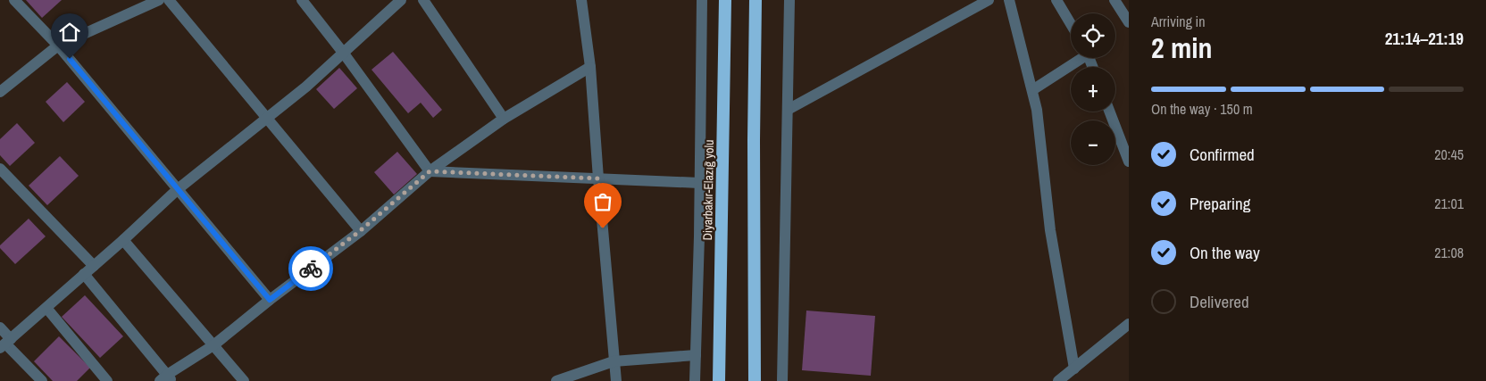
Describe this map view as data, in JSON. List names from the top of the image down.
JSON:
{
  "streets": {
    "highway": ["Diyarbakır-Elazığ yolu"]
  },
  "page": {
    "heading": ["2 min", "Arriving in", "21:14–21:19"],
    "map_buttons": ["+", "−"],
    "bar": "On the way · 150 m",
    "list": [
      ["Confirmed", "20:45"],
      ["Preparing", "21:01"],
      ["On the way", "21:08"],
      "Delivered"
    ]
  }
}
